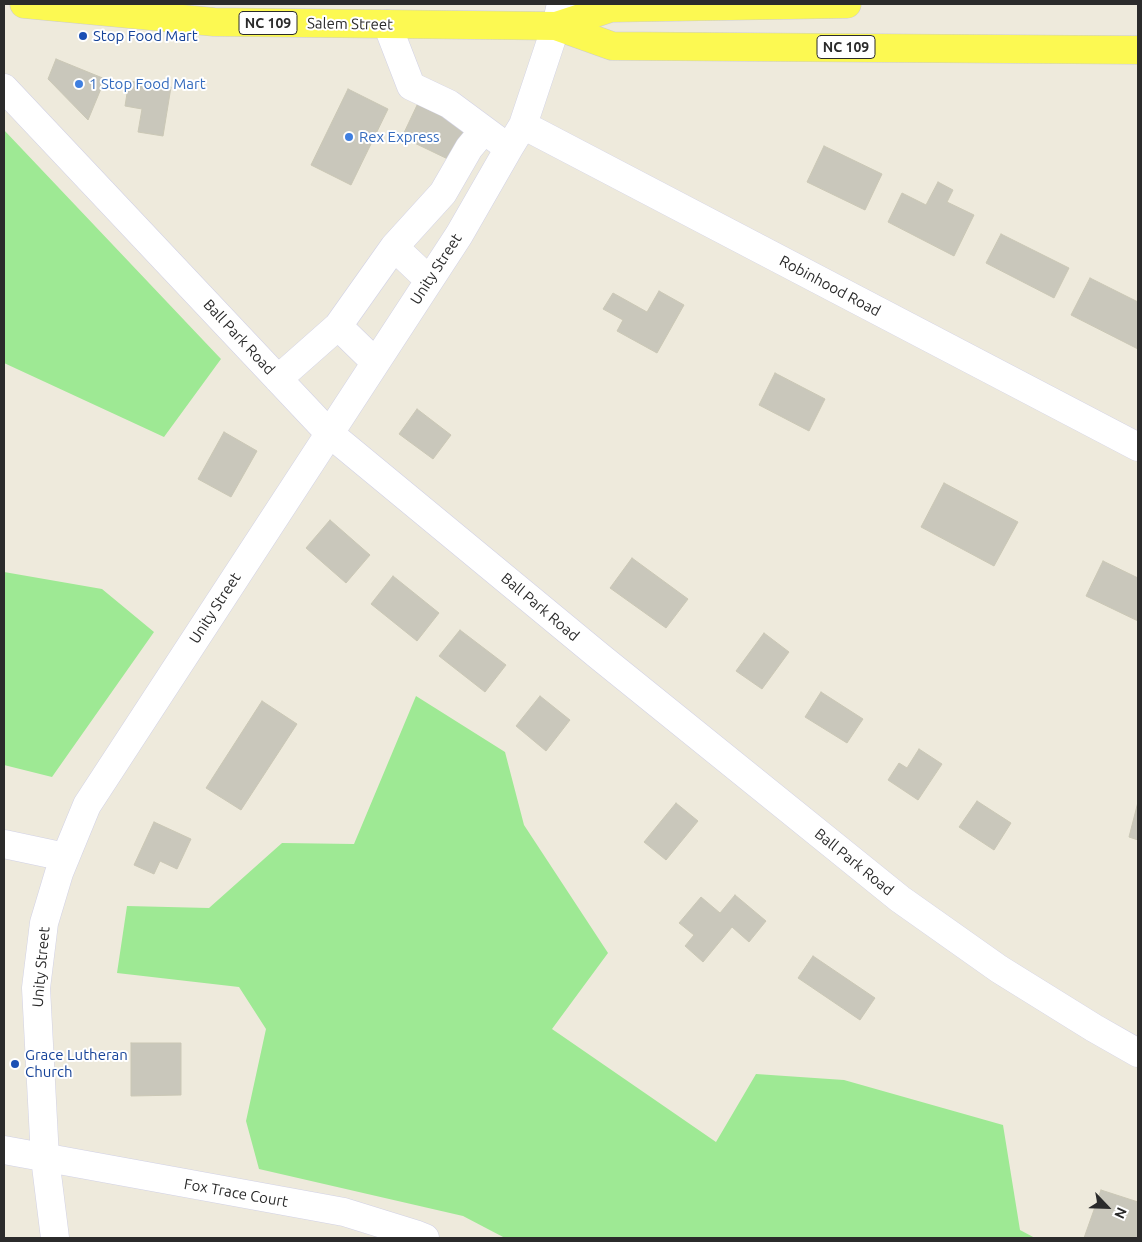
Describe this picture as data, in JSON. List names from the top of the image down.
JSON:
{
  "streets": {
    "main road": ["NC 109", "Salem Street"],
    "street": [
      "Unity Street",
      "Robinhood Road",
      "Ball Park Road",
      "Fox Trace Court"
    ]
  },
  "crossings": [
    ["NC 109", "Salem Street"],
    ["NC 109", "Unity Street"],
    ["Salem Street", "Unity Street"],
    ["Unity Street", "Robinhood Road"],
    ["Unity Street", "Ball Park Road"],
    ["Unity Street", "Fox Trace Court"]
  ],
  "places": [
    "Stop Food Mart",
    "1 Stop Food Mart",
    "Rex Express",
    "Grace Lutheran Church"
  ],
  "north": "bottom right"
}
